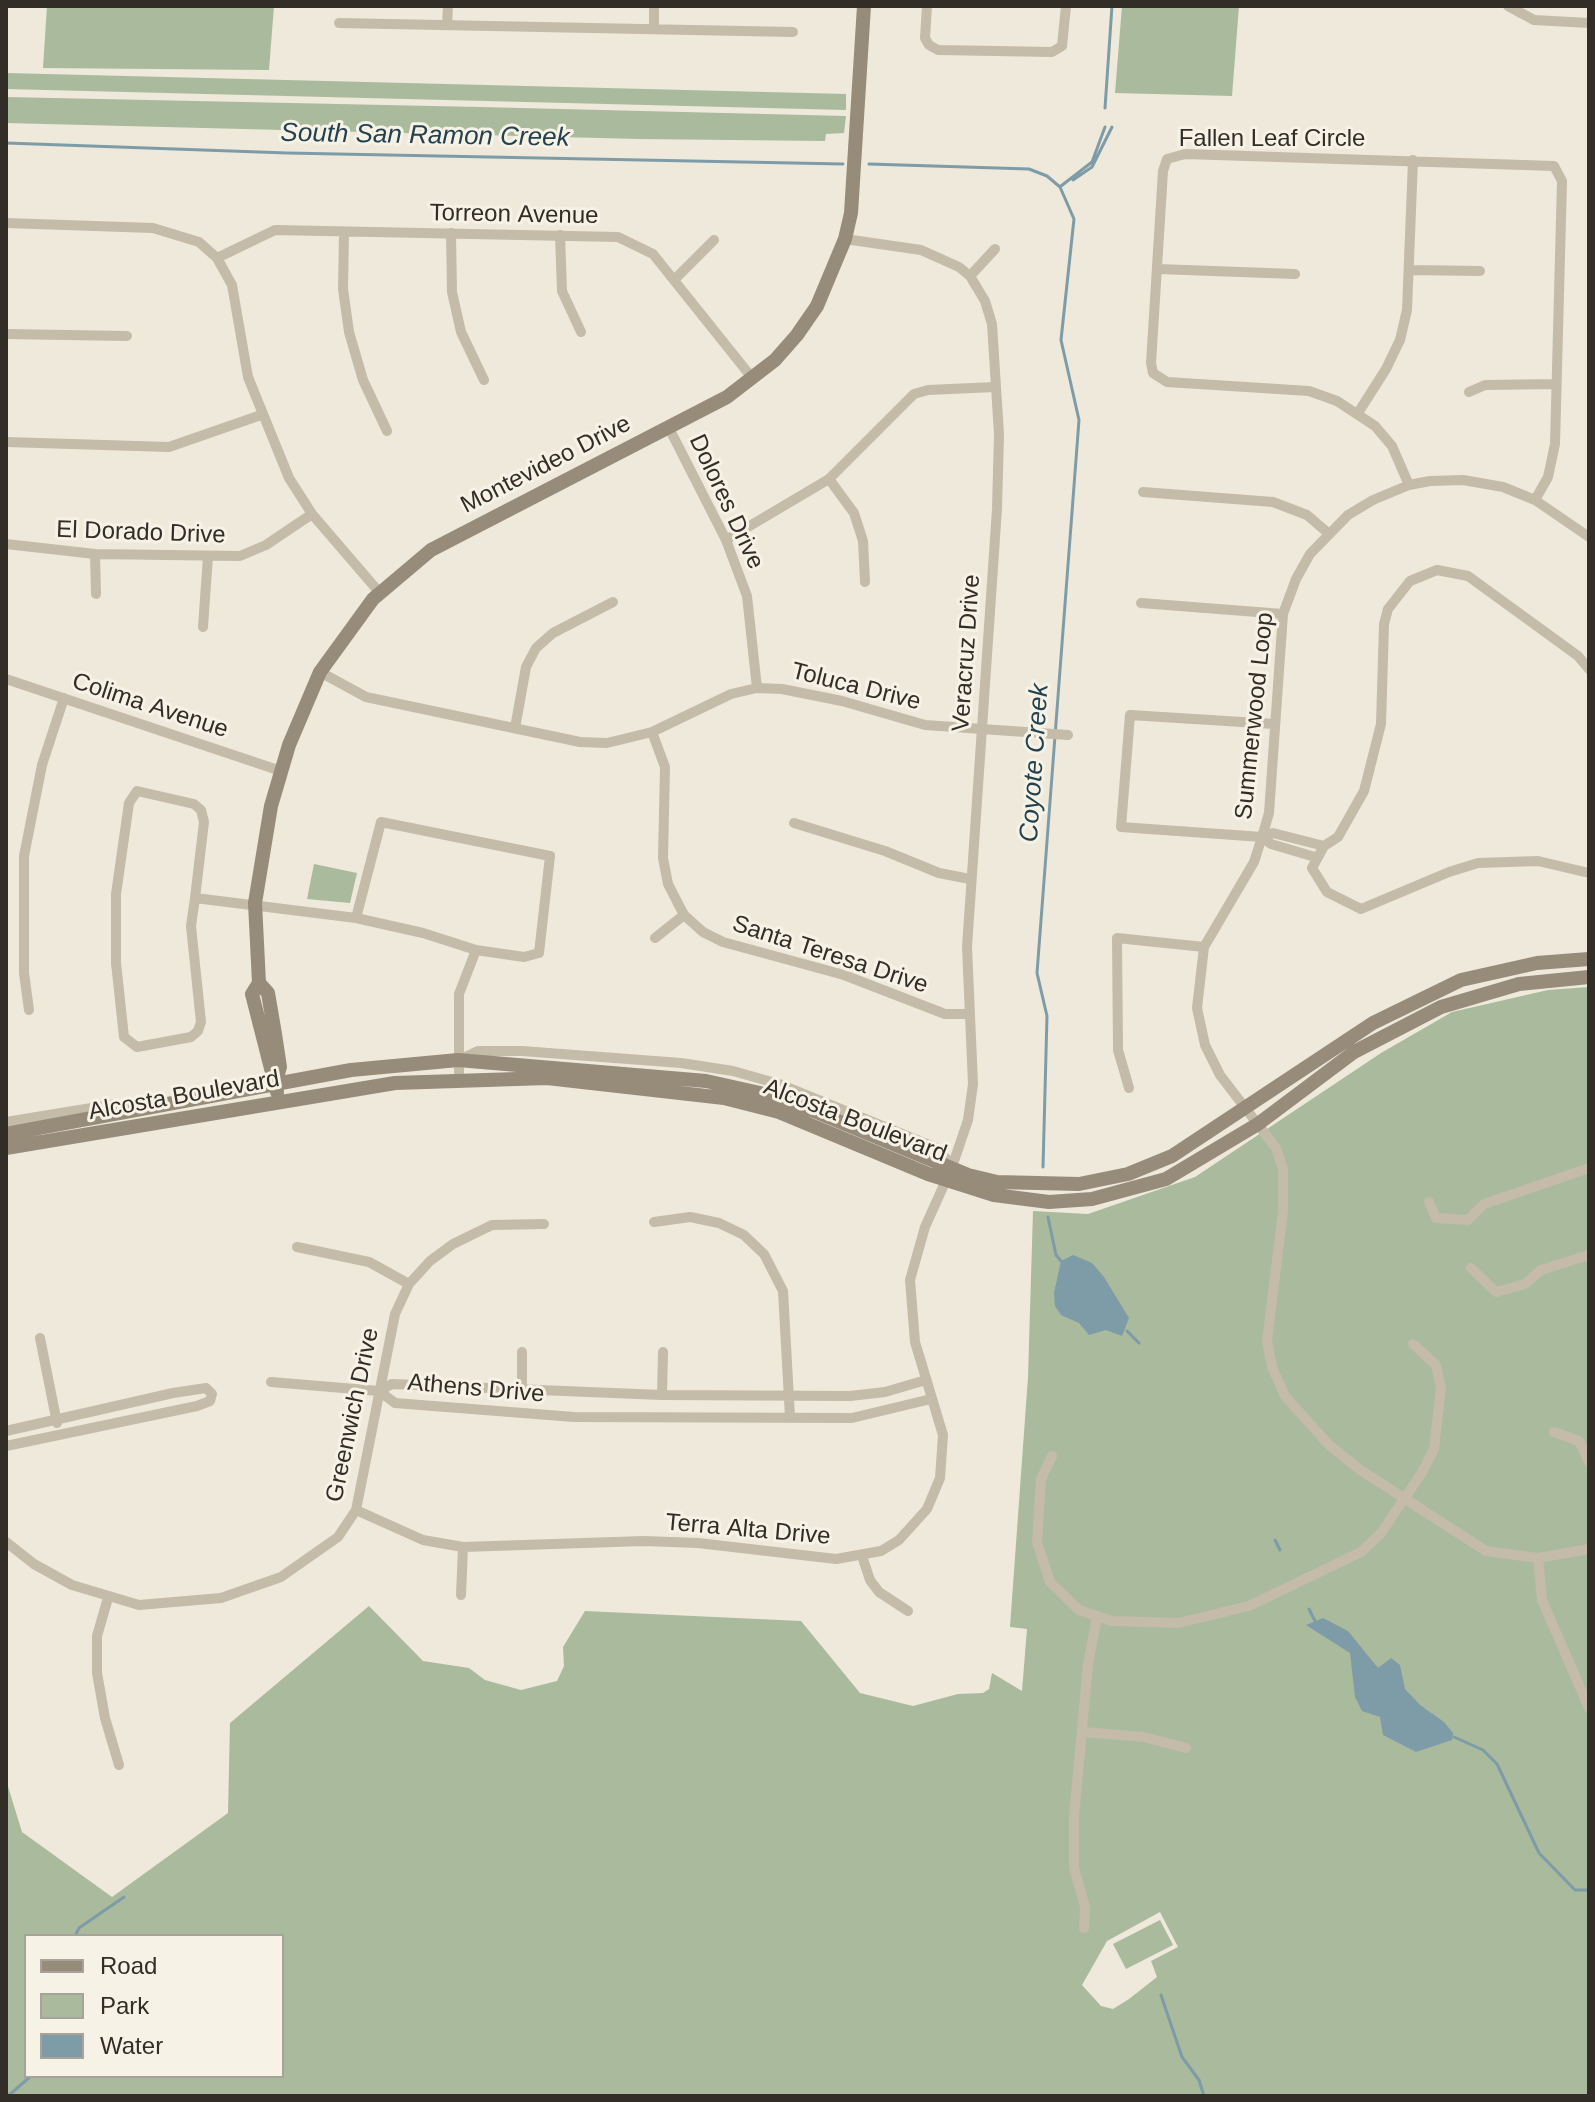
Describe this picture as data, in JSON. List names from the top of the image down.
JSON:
{
  "streets": {
    "main road": ["Montevideo Drive", "Alcosta Boulevard"],
    "street": [
      "Fallen Leaf Circle",
      "Torreon Avenue",
      "Dolores Drive",
      "El Dorado Drive",
      "Veracruz Drive",
      "Toluca Drive",
      "Colima Avenue",
      "Summerwood Loop",
      "Santa Teresa Drive",
      "Athens Drive",
      "Greenwich Drive",
      "Terra Alta Drive"
    ]
  },
  "crossings": [
    ["Fallen Leaf Circle", "Summerwood Loop"],
    ["Torreon Avenue", "Montevideo Drive"],
    ["Montevideo Drive", "Dolores Drive"],
    ["Montevideo Drive", "Toluca Drive"],
    ["Montevideo Drive", "Colima Avenue"],
    ["Montevideo Drive", "Alcosta Boulevard"],
    ["Dolores Drive", "Toluca Drive"],
    ["Veracruz Drive", "Toluca Drive"],
    ["Veracruz Drive", "Santa Teresa Drive"],
    ["Veracruz Drive", "Alcosta Boulevard"],
    ["Veracruz Drive", "Terra Alta Drive"],
    ["Toluca Drive", "Santa Teresa Drive"],
    ["Summerwood Loop", "Alcosta Boulevard"],
    ["Alcosta Boulevard", "Terra Alta Drive"],
    ["Athens Drive", "Greenwich Drive"],
    ["Athens Drive", "Terra Alta Drive"],
    ["Greenwich Drive", "Terra Alta Drive"]
  ],
  "water": ["South San Ramon Creek", "Coyote Creek"],
  "legend": ["Road", "Park", "Water"]
}
